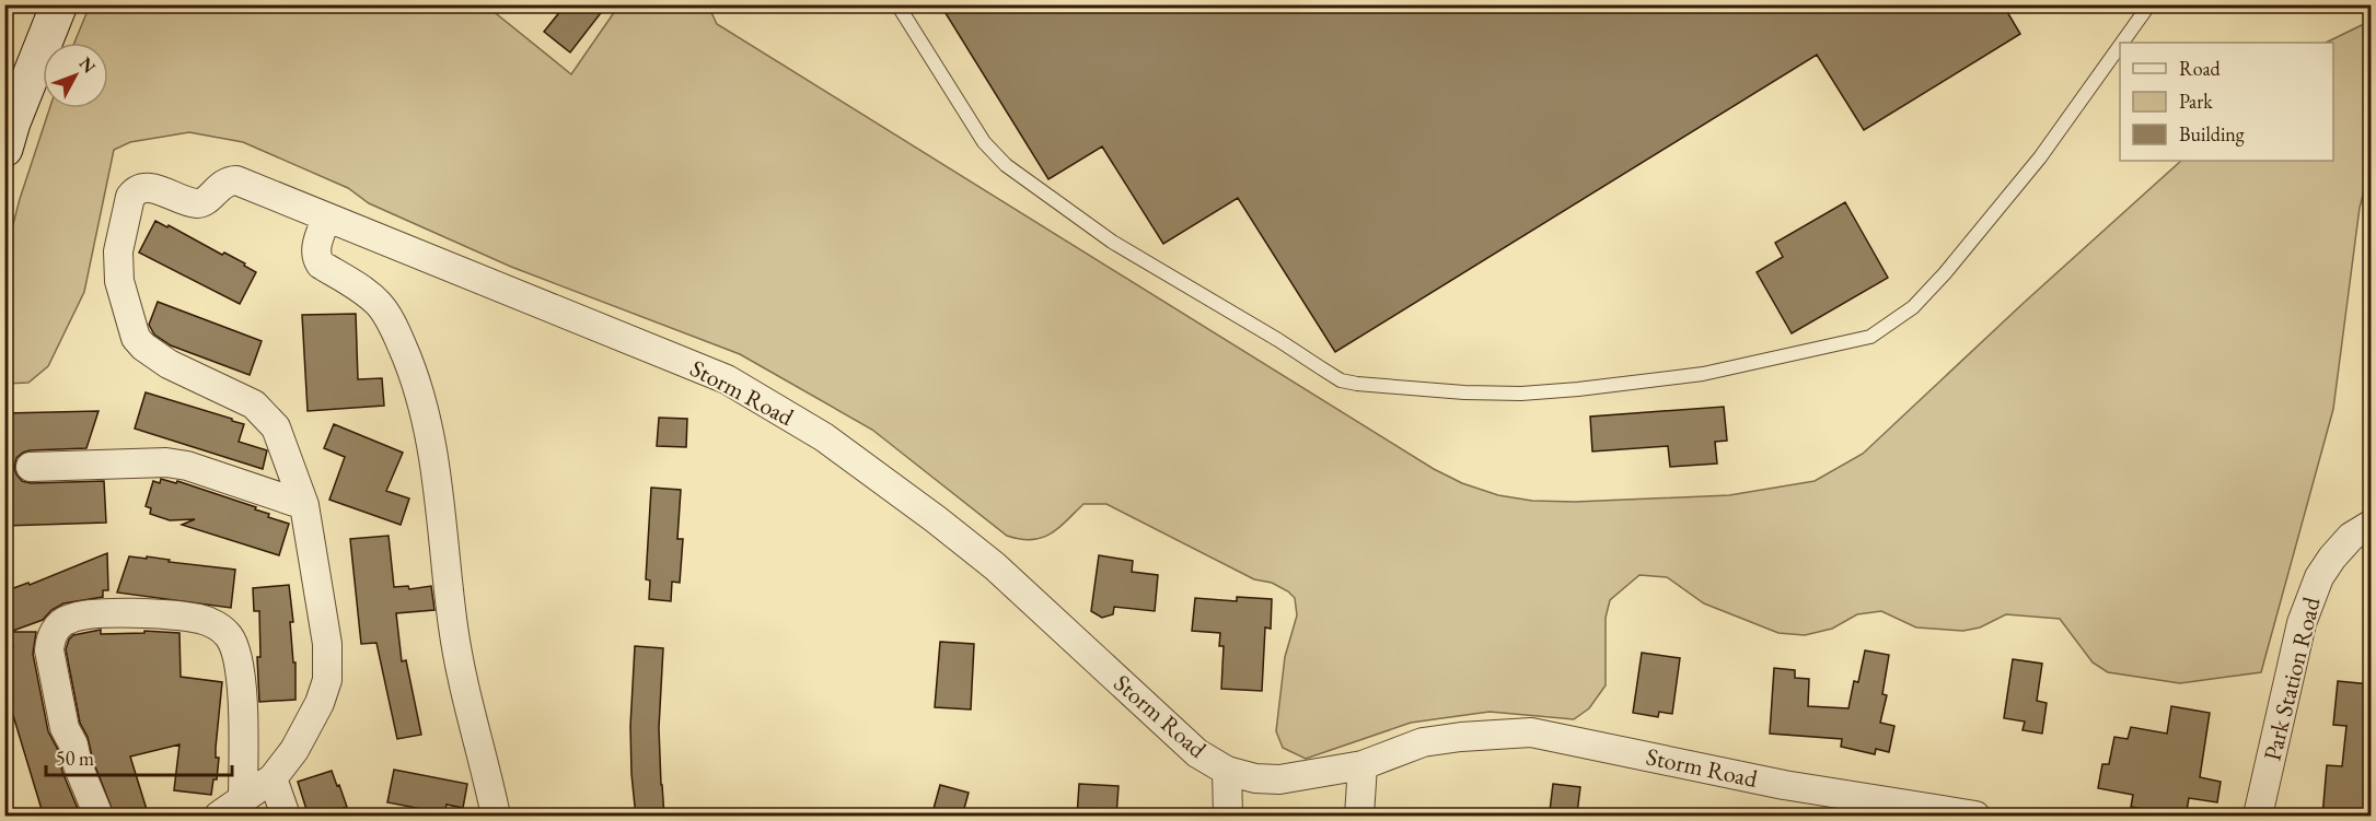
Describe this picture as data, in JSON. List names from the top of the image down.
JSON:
{
  "streets": {
    "street": ["Storm Road", "Park Station Road"]
  },
  "legend": ["Road", "Park", "Building"],
  "scale_bar": "50 m",
  "north": "top right"
}
